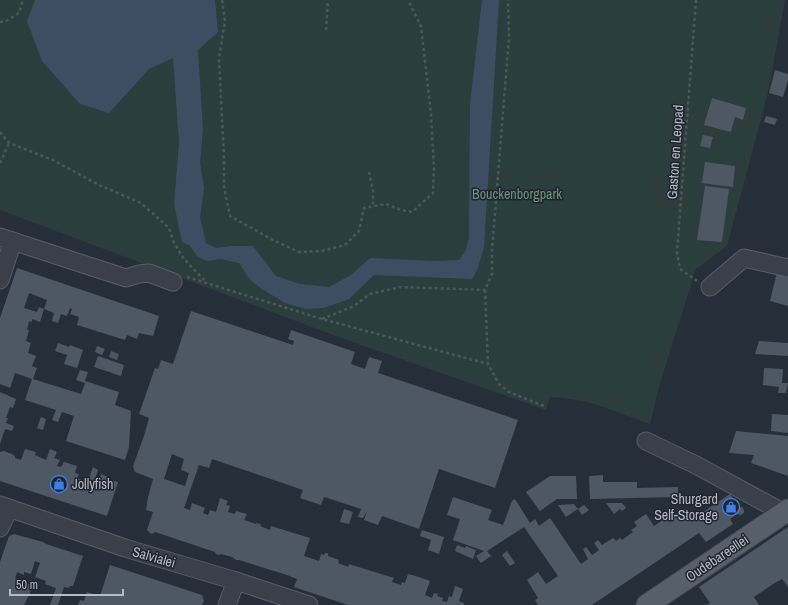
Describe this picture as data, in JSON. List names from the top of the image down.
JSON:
{
  "streets": {
    "main road": ["Oudebareellei"],
    "street": ["Salvialei"],
    "path": ["Gaston en Leopad"]
  },
  "parks": ["Bouckenborgpark"],
  "places": {
    "shop": ["Jollyfish", "Shurgard Self-Storage"]
  },
  "scale_bar": "50 m"
}
